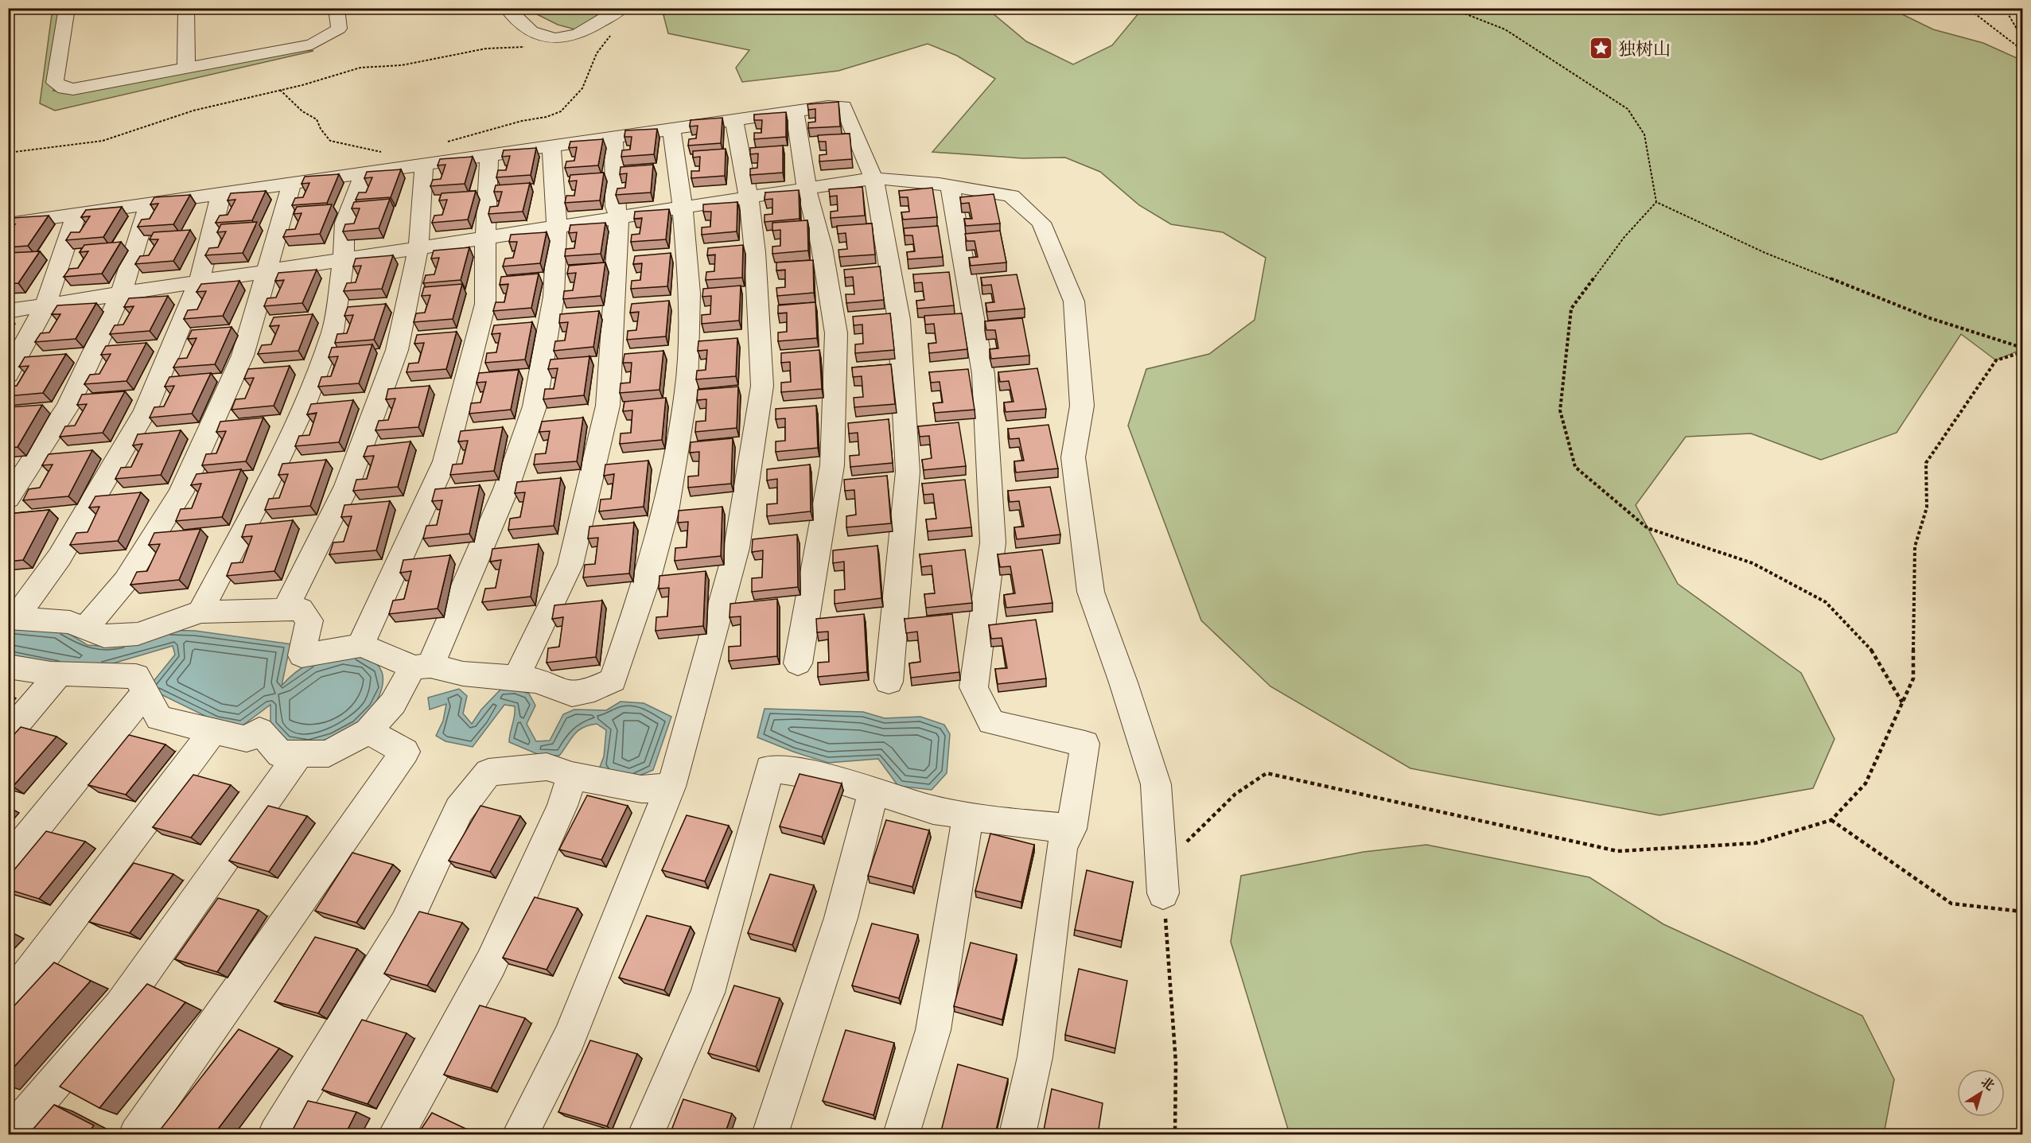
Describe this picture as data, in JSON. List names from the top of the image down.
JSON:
{
  "places": {
    "place": ["独树山"]
  },
  "north": "top right"
}
